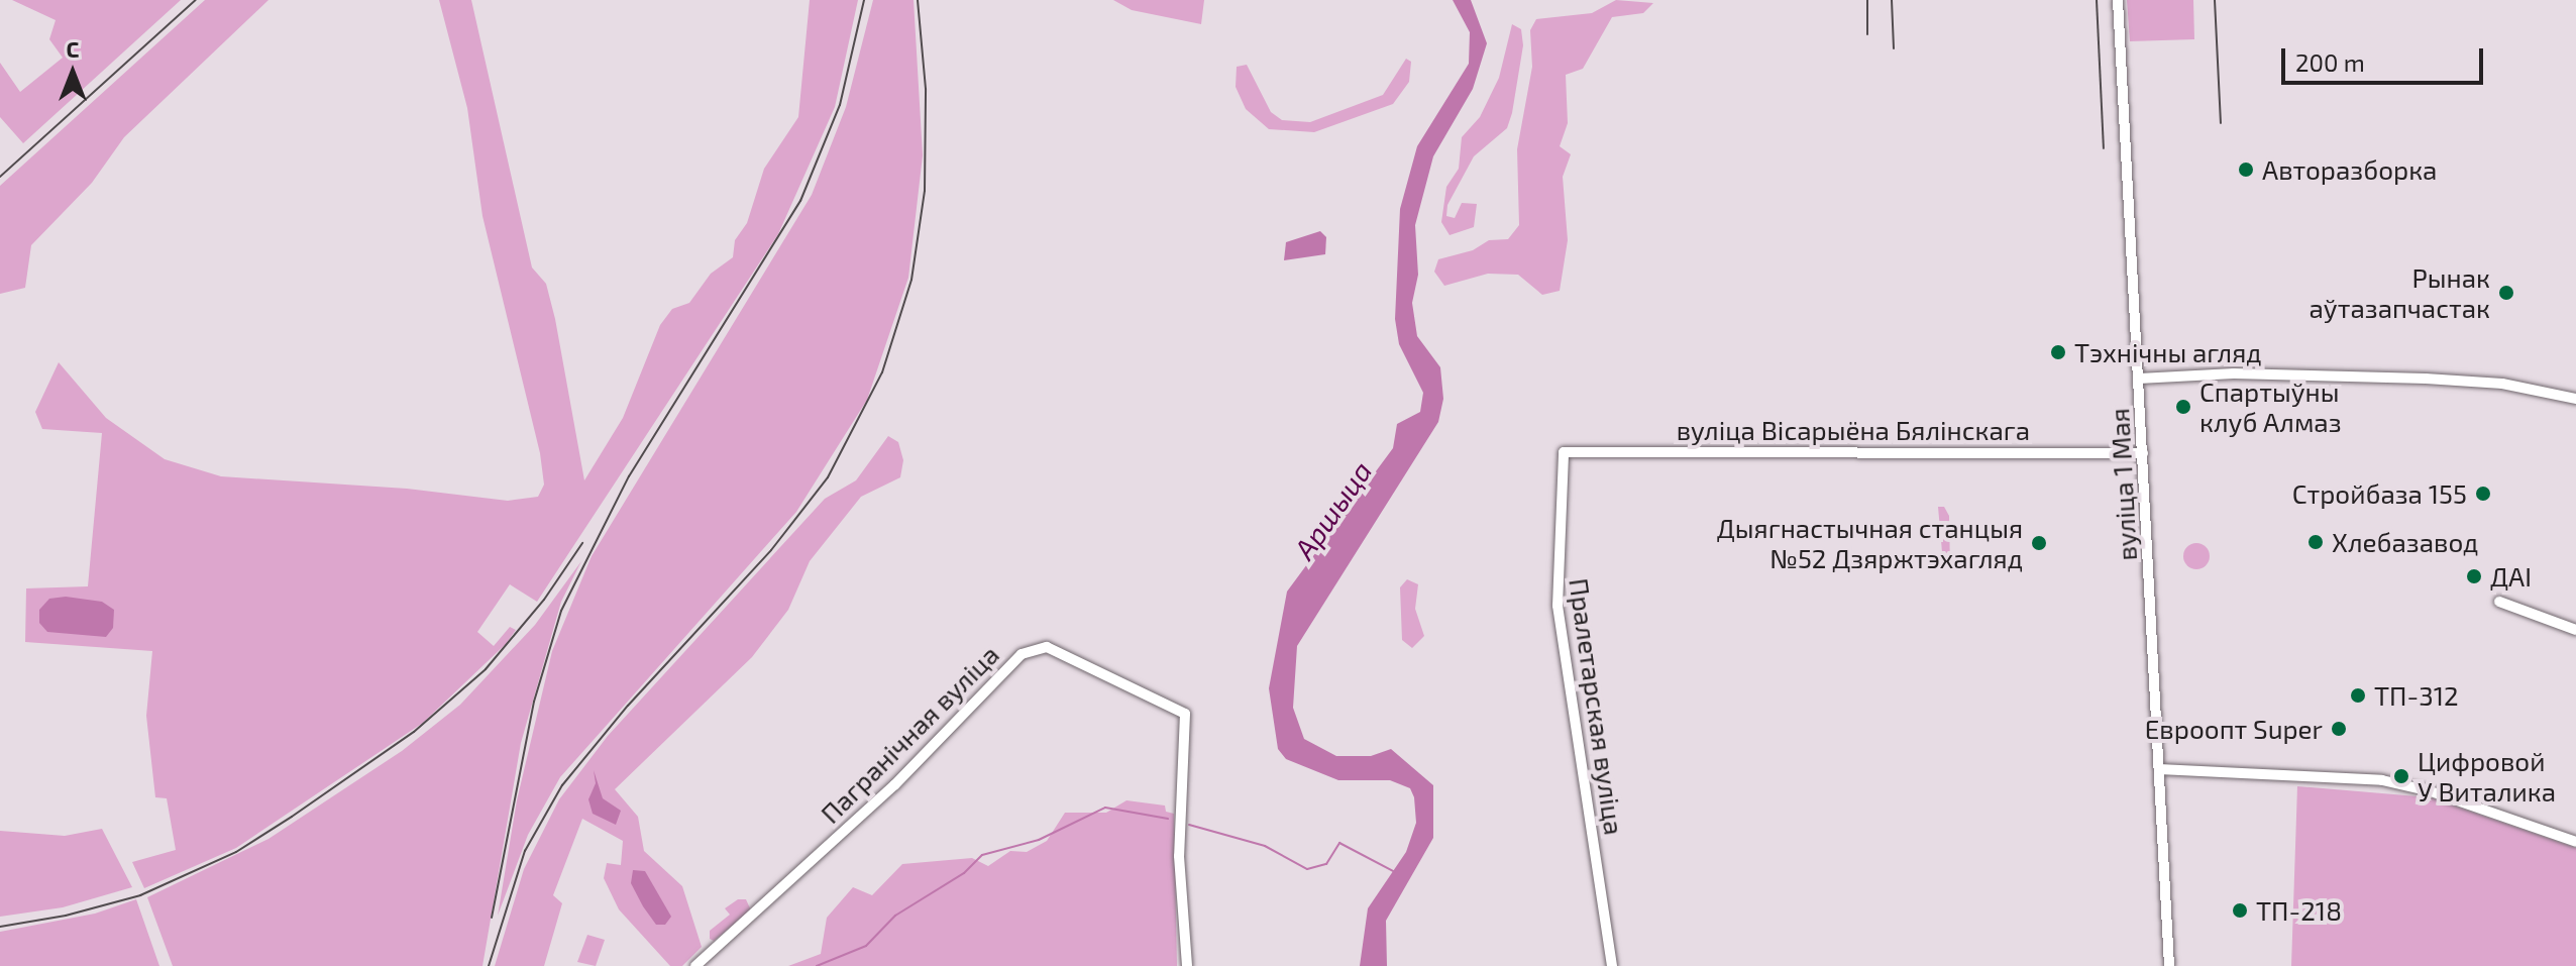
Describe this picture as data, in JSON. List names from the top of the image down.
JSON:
{
  "streets": {
    "street": [
      "вуліца Вісарыёна Бялінскага",
      "вуліца 1 Мая",
      "Пралетарская вуліца",
      "Пагранічная вуліца"
    ]
  },
  "crossings": [
    ["вуліца Вісарыёна Бялінскага", "вуліца 1 Мая"],
    ["вуліца Вісарыёна Бялінскага", "Пралетарская вуліца"]
  ],
  "water": ["Аршыца"],
  "places": [
    "Авторазборка",
    "Рынак аўтазапчастак",
    "Тэхнічны агляд",
    "Спартыўны клуб Алмаз",
    "Стройбаза 155",
    "Хлебазавод",
    "Дыягнастычная станцыя №52 Дзяржтэхагляд",
    "ДАІ",
    "ТП-312",
    "Евроопт Super",
    "Цифровой У Виталика",
    "ТП-218"
  ],
  "scale_bar": "200 m",
  "north": "top"
}
